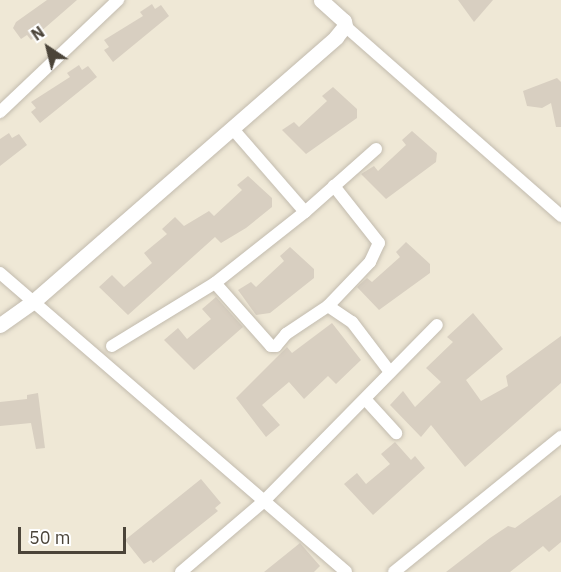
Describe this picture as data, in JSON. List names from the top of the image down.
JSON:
{
  "scale_bar": "50 m",
  "north": "top left"
}
